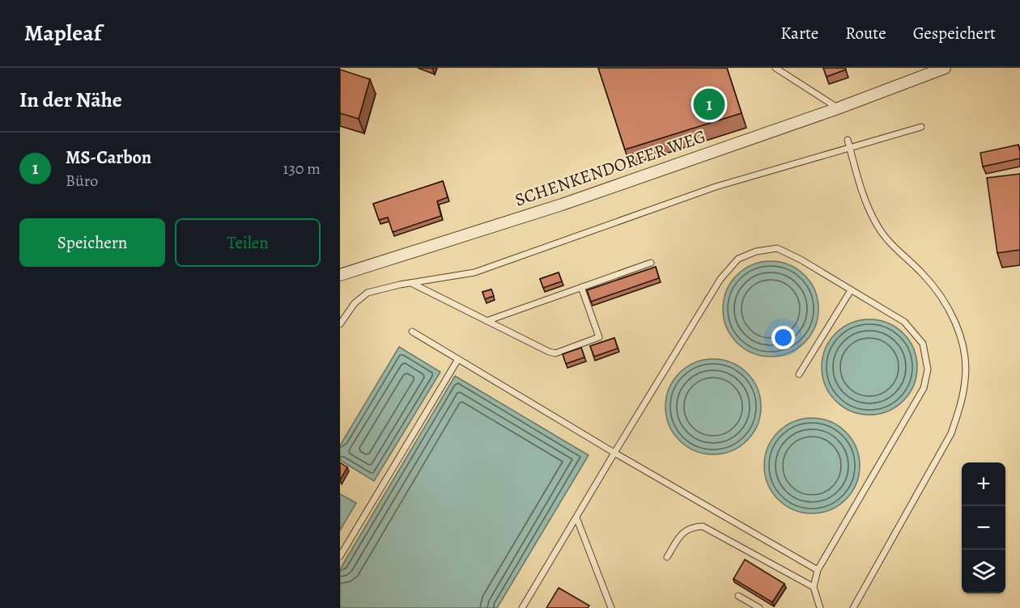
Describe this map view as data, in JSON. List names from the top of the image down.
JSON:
{
  "streets": {
    "street": ["SCHENKENDORFER WEG"]
  },
  "page": {
    "header": "Mapleaf",
    "nav": ["Karte", "Route", "Gespeichert"],
    "heading": "In der Nähe",
    "pins": "1",
    "list": [
      {
        "mark": "1",
        "name": "MS-Carbon",
        "note": "Büro",
        "value": "130 m"
      }
    ],
    "buttons": ["Speichern", "Teilen"],
    "map_buttons": ["+", "−"]
  }
}
